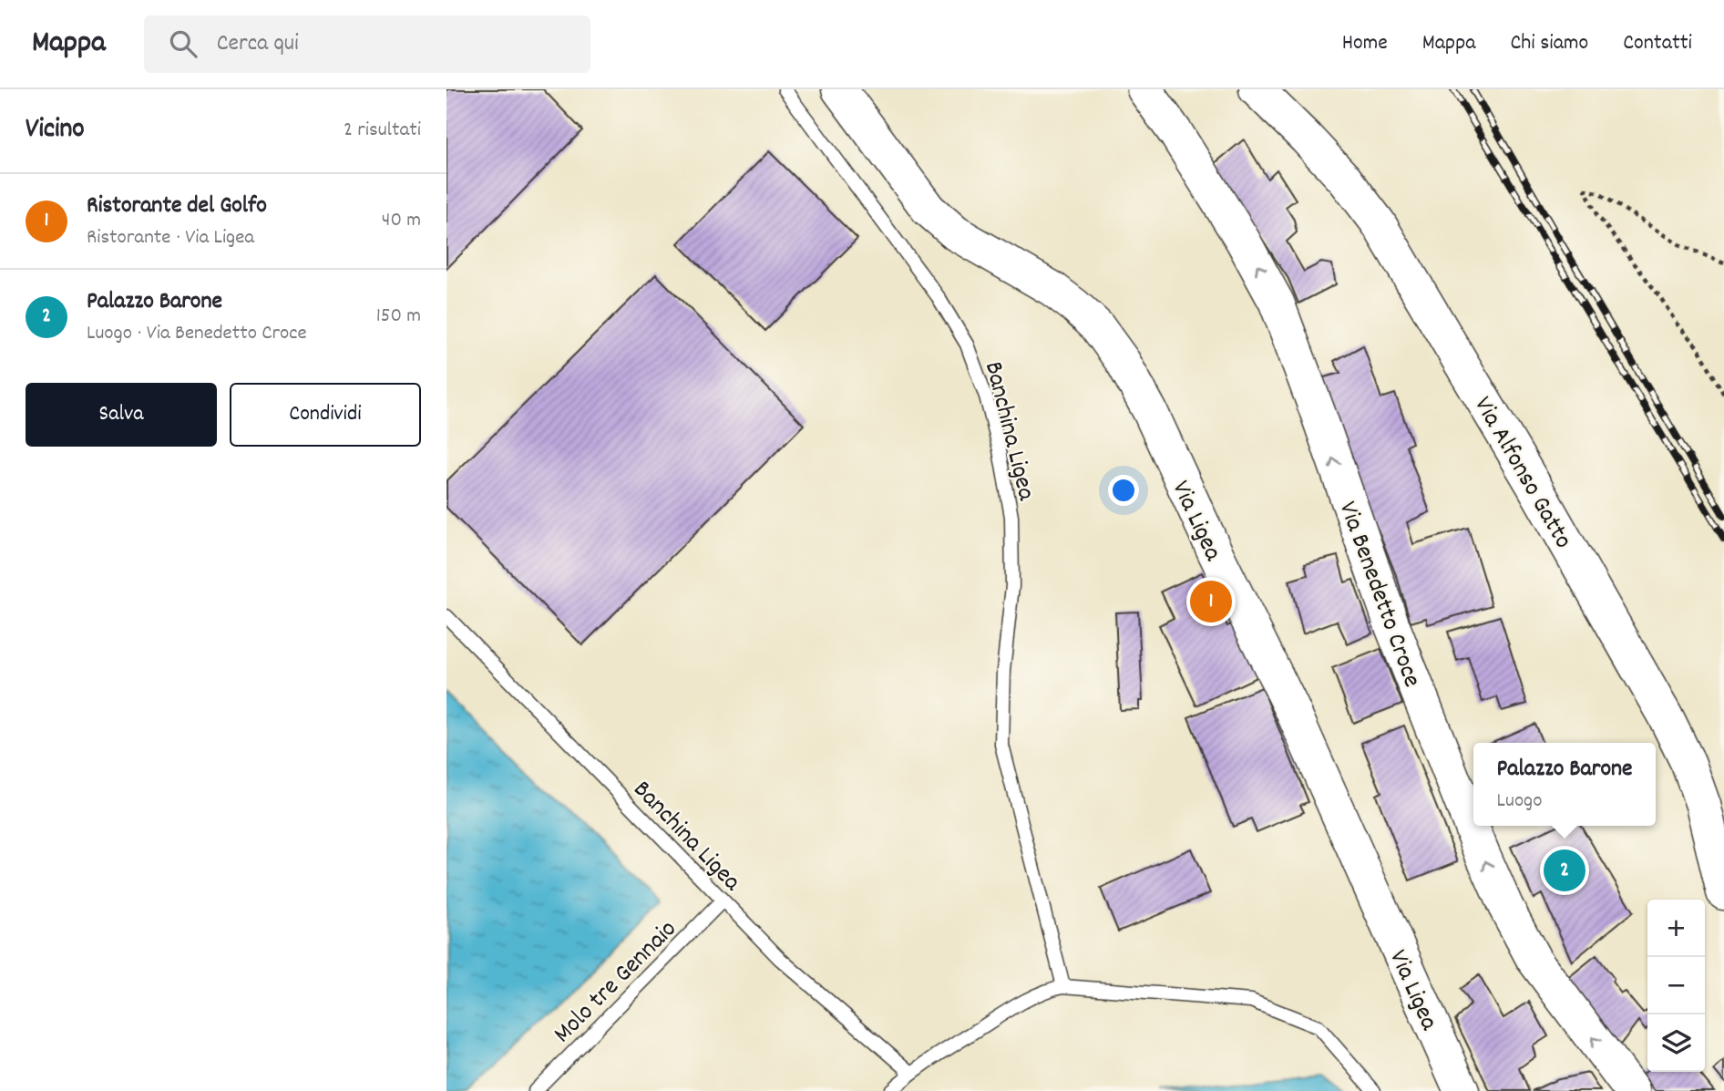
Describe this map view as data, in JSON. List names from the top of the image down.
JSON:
{
  "streets": {
    "main road": ["Via Alfonso Gatto", "Via Ligea", "Via Benedetto Croce"],
    "lane": ["Banchina Ligea", "Molo tre Gennaio"]
  },
  "crossings": [
    ["Banchina Ligea", "Molo tre Gennaio"]
  ],
  "one_way": ["Via Benedetto Croce"],
  "page": {
    "header": "Mappa",
    "search": "Cerca qui",
    "nav": [
      "Home",
      "Mappa",
      "Chi siamo",
      "Contatti"
    ],
    "heading": ["Vicino", "2 risultati"],
    "list": [
      {
        "mark": "1",
        "name": "Ristorante del Golfo",
        "note": "Ristorante · Via Ligea",
        "value": "40 m"
      },
      {
        "mark": "2",
        "name": "Palazzo Barone",
        "note": "Luogo · Via Benedetto Croce",
        "value": "150 m"
      }
    ],
    "buttons": ["Salva", "Condividi"],
    "pins": ["1", "2"],
    "popup": ["Palazzo Barone", "Luogo"],
    "map_buttons": ["+", "−"]
  }
}
